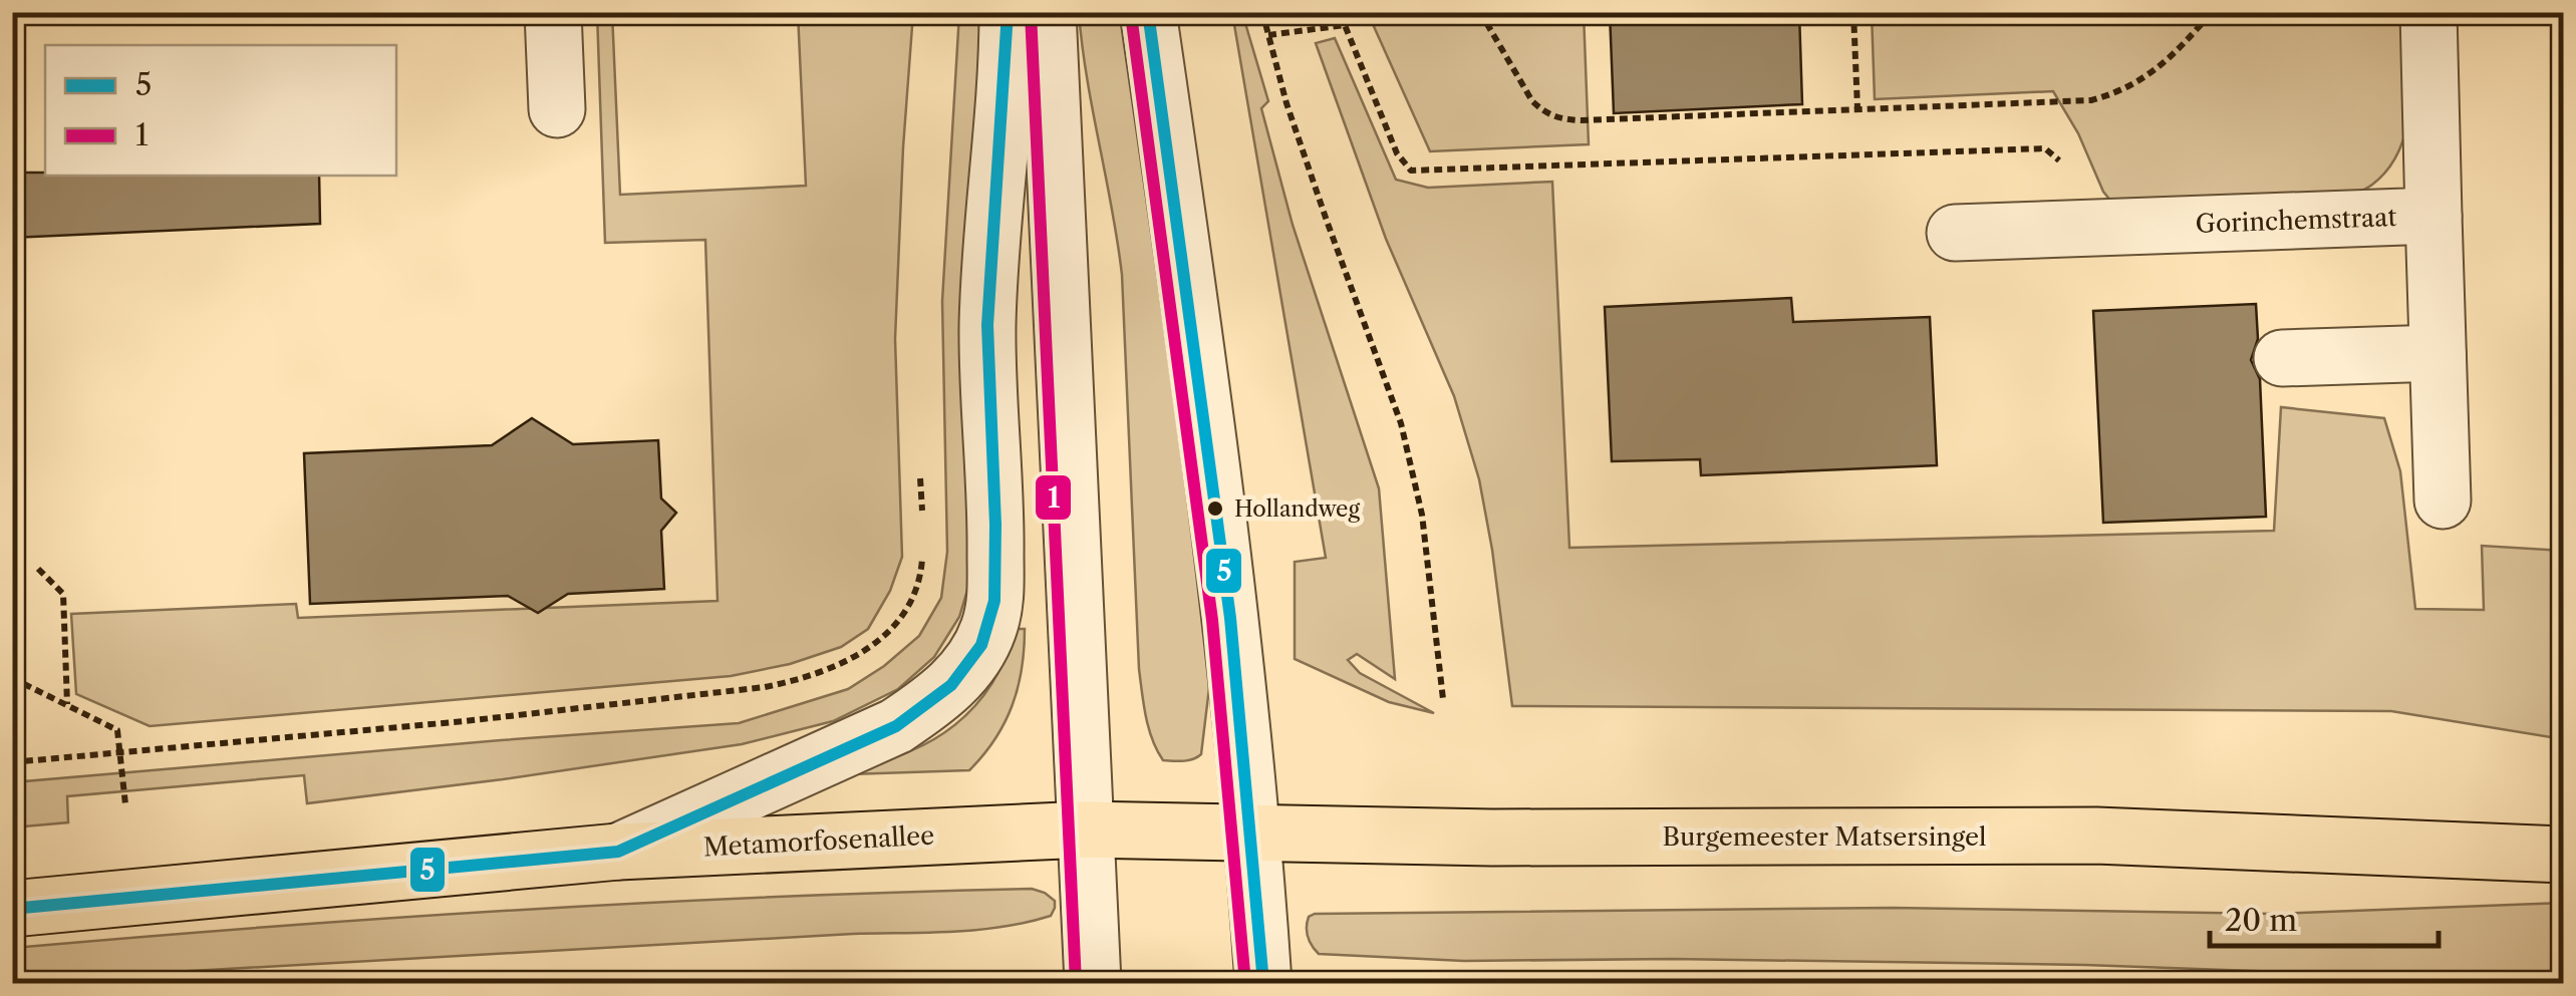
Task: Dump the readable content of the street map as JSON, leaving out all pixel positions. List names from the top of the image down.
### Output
{
  "streets": {
    "main road": ["Burgemeester Matsersingel", "Metamorfosenallee"],
    "street": ["Gorinchemstraat"]
  },
  "crossings": [
    ["Burgemeester Matsersingel", "Metamorfosenallee"]
  ],
  "places": ["Hollandweg"],
  "lines": ["transit line 5", "transit line 1"],
  "legend": ["5", "1"],
  "scale_bar": "20 m"
}
